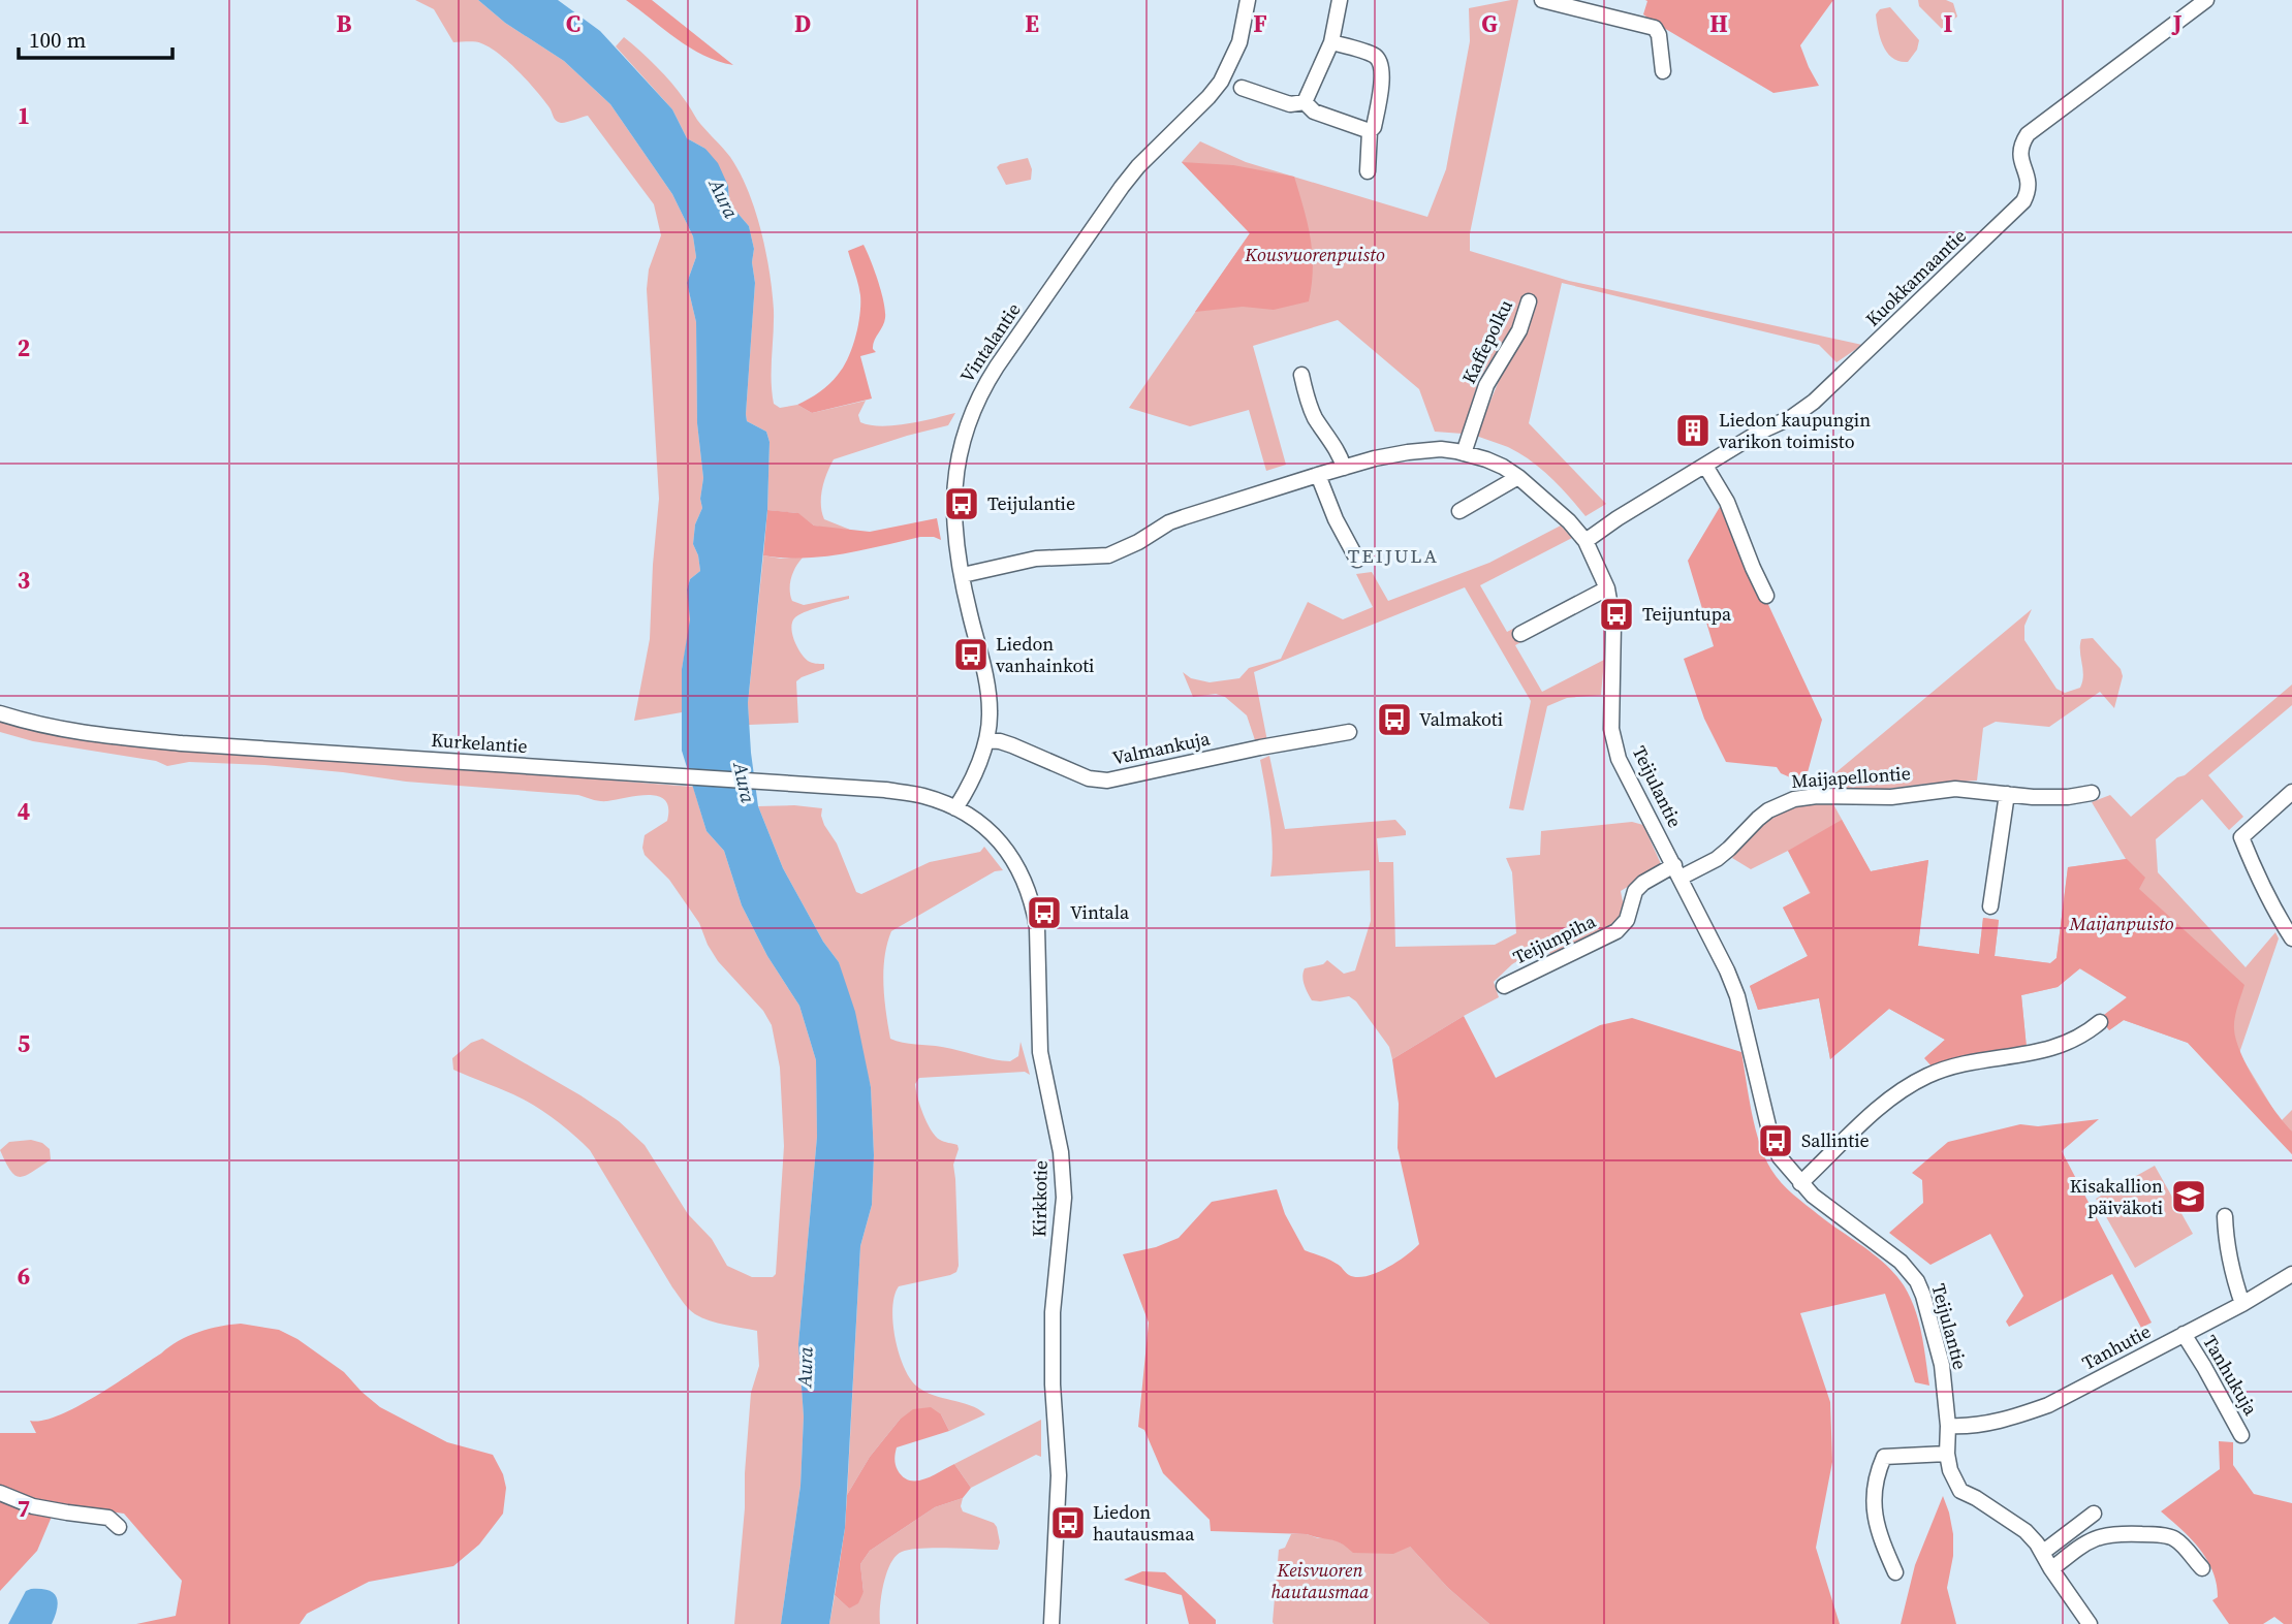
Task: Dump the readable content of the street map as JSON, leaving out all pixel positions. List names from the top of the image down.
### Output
{
  "streets": {
    "street": [
      "Kuokkamaantie",
      "Kaffepolku",
      "Vintalantie",
      "Kurkelantie",
      "Valmankuja",
      "Maijapellontie",
      "Teijulantie",
      "Teijunpiha",
      "Kirkkotie",
      "Tanhutie",
      "Tanhukuja"
    ]
  },
  "crossings": [
    ["Kuokkamaantie", "Teijulantie"],
    ["Kaffepolku", "Teijulantie"],
    ["Vintalantie", "Kurkelantie"],
    ["Vintalantie", "Valmankuja"],
    ["Vintalantie", "Teijulantie"],
    ["Vintalantie", "Kirkkotie"],
    ["Kurkelantie", "Kirkkotie"],
    ["Maijapellontie", "Teijulantie"],
    ["Maijapellontie", "Teijunpiha"],
    ["Teijulantie", "Teijunpiha"],
    ["Teijulantie", "Tanhutie"],
    ["Tanhutie", "Tanhukuja"]
  ],
  "districts": ["TEIJULA"],
  "water": ["Aura"],
  "parks": ["Kousvuorenpuisto", "Maijanpuisto", "Keisvuoren hautausmaa"],
  "places": {
    "building": ["Liedon kaupungin varikon toimisto"],
    "bus stop": [
      "Teijulantie",
      "Teijuntupa",
      "Liedon vanhainkoti",
      "Valmakoti",
      "Vintala",
      "Sallintie",
      "Liedon hautausmaa"
    ],
    "school or university": ["Kisakallion päiväkoti"]
  },
  "scale_bar": "100 m",
  "grid": {
    "columns": [
      "B",
      "C",
      "D",
      "E",
      "F",
      "G",
      "H",
      "I",
      "J"
    ],
    "rows": [
      "1",
      "2",
      "3",
      "4",
      "5",
      "6",
      "7"
    ]
  }
}
